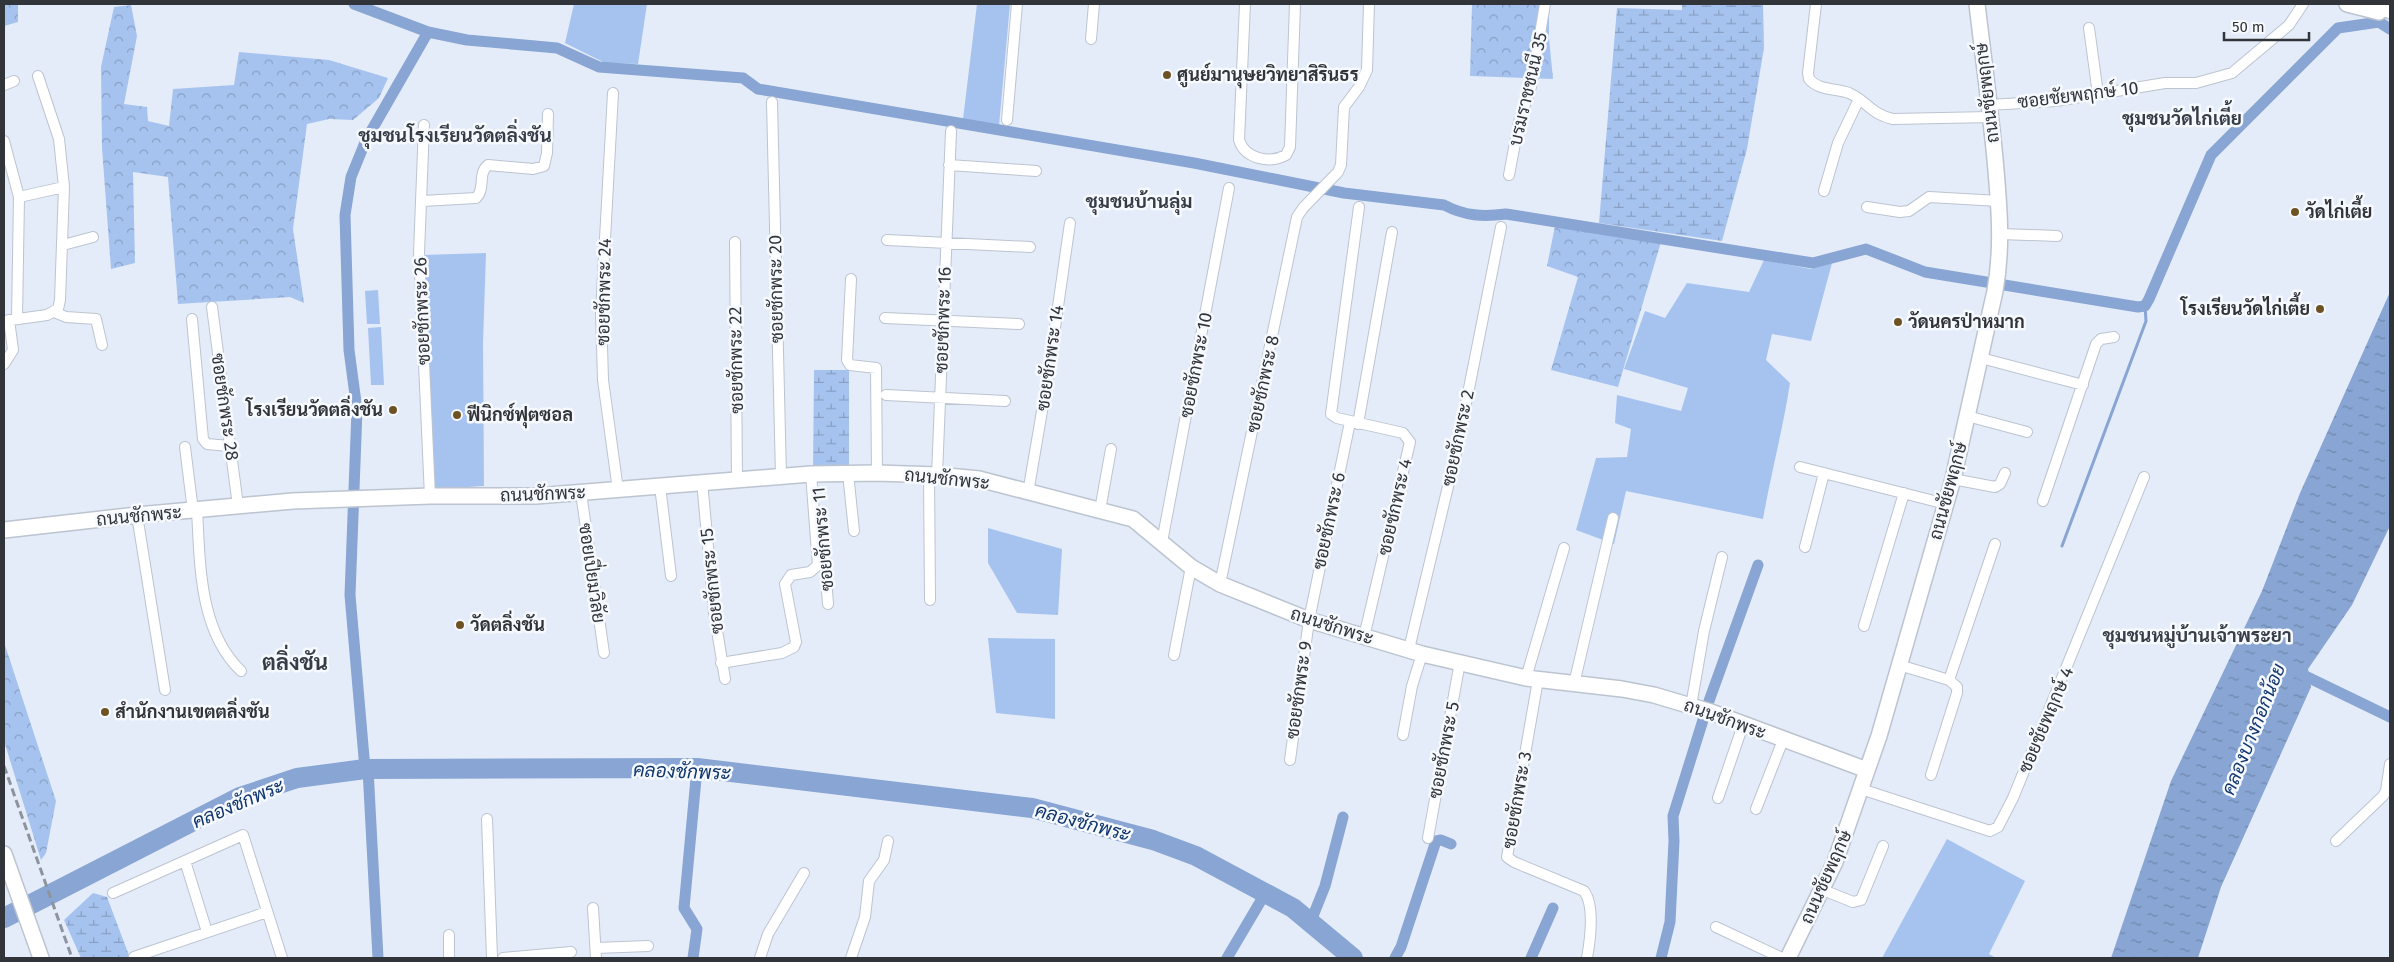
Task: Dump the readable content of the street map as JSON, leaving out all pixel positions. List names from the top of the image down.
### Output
{
  "streets": {
    "street": [
      "บรมราชชนนี 35",
      "ถนนชัยพฤกษ์",
      "ซอยชัยพฤกษ์ 10",
      "ซอยชักพระ 20",
      "ซอยชักพระ 24",
      "ซอยชักพระ 26",
      "ซอยชักพระ 16",
      "ซอยชักพระ 14",
      "ซอยชักพระ 22",
      "ซอยชักพระ 10",
      "ซอยชักพระ 8",
      "ซอยชักพระ 28",
      "ซอยชักพระ 2",
      "ถนนชักพระ",
      "ซอยชักพระ 4",
      "ซอยชักพระ 6",
      "ซอยชักพระ 11",
      "ซอยเปี่ยมวิลัย",
      "ซอยชักพระ 15",
      "ซอยชักพระ 9",
      "ซอยชัยพฤกษ์ 4",
      "ซอยชักพระ 5",
      "ซอยชักพระ 3"
    ]
  },
  "crossings": [
    ["ถนนชัยพฤกษ์", "ซอยชัยพฤกษ์ 10"],
    ["ถนนชัยพฤกษ์", "ถนนชักพระ"],
    ["ถนนชัยพฤกษ์", "ซอยชัยพฤกษ์ 4"],
    ["ซอยชักพระ 20", "ถนนชักพระ"],
    ["ซอยชักพระ 24", "ถนนชักพระ"],
    ["ซอยชักพระ 26", "ถนนชักพระ"],
    ["ซอยชักพระ 16", "ถนนชักพระ"],
    ["ซอยชักพระ 14", "ถนนชักพระ"],
    ["ซอยชักพระ 22", "ถนนชักพระ"],
    ["ซอยชักพระ 10", "ถนนชักพระ"],
    ["ซอยชักพระ 8", "ถนนชักพระ"],
    ["ซอยชักพระ 28", "ถนนชักพระ"],
    ["ซอยชักพระ 2", "ถนนชักพระ"],
    ["ถนนชักพระ", "ซอยชักพระ 4"],
    ["ถนนชักพระ", "ซอยชักพระ 6"],
    ["ถนนชักพระ", "ซอยชักพระ 11"],
    ["ถนนชักพระ", "ซอยเปี่ยมวิลัย"],
    ["ถนนชักพระ", "ซอยชักพระ 15"],
    ["ถนนชักพระ", "ซอยชักพระ 9"],
    ["ถนนชักพระ", "ซอยชักพระ 5"],
    ["ถนนชักพระ", "ซอยชักพระ 3"],
    ["ซอยชักพระ 4", "ซอยชักพระ 6"],
    ["ซอยชักพระ 6", "ซอยชักพระ 9"]
  ],
  "districts": [
    "ชุมชนวัดไก่เตี้ย",
    "ชุมชนโรงเรียนวัดตลิ่งชัน",
    "ชุมชนบ้านลุ่ม",
    "ชุมชนหมู่บ้านเจ้าพระยา",
    "ตลิ่งชัน"
  ],
  "water": ["คลองบางกอกน้อย", "คลองชักพระ"],
  "places": [
    "ศูนย์มานุษยวิทยาสิรินธร",
    "วัดไก่เตี้ย",
    "โรงเรียนวัดไก่เตี้ย",
    "วัดนครป่าหมาก",
    "โรงเรียนวัดตลิ่งชัน",
    "ฟีนิกซ์ฟุตซอล",
    "วัดตลิ่งชัน",
    "สำนักงานเขตตลิ่งชัน"
  ],
  "scale_bar": "50 m"
}
